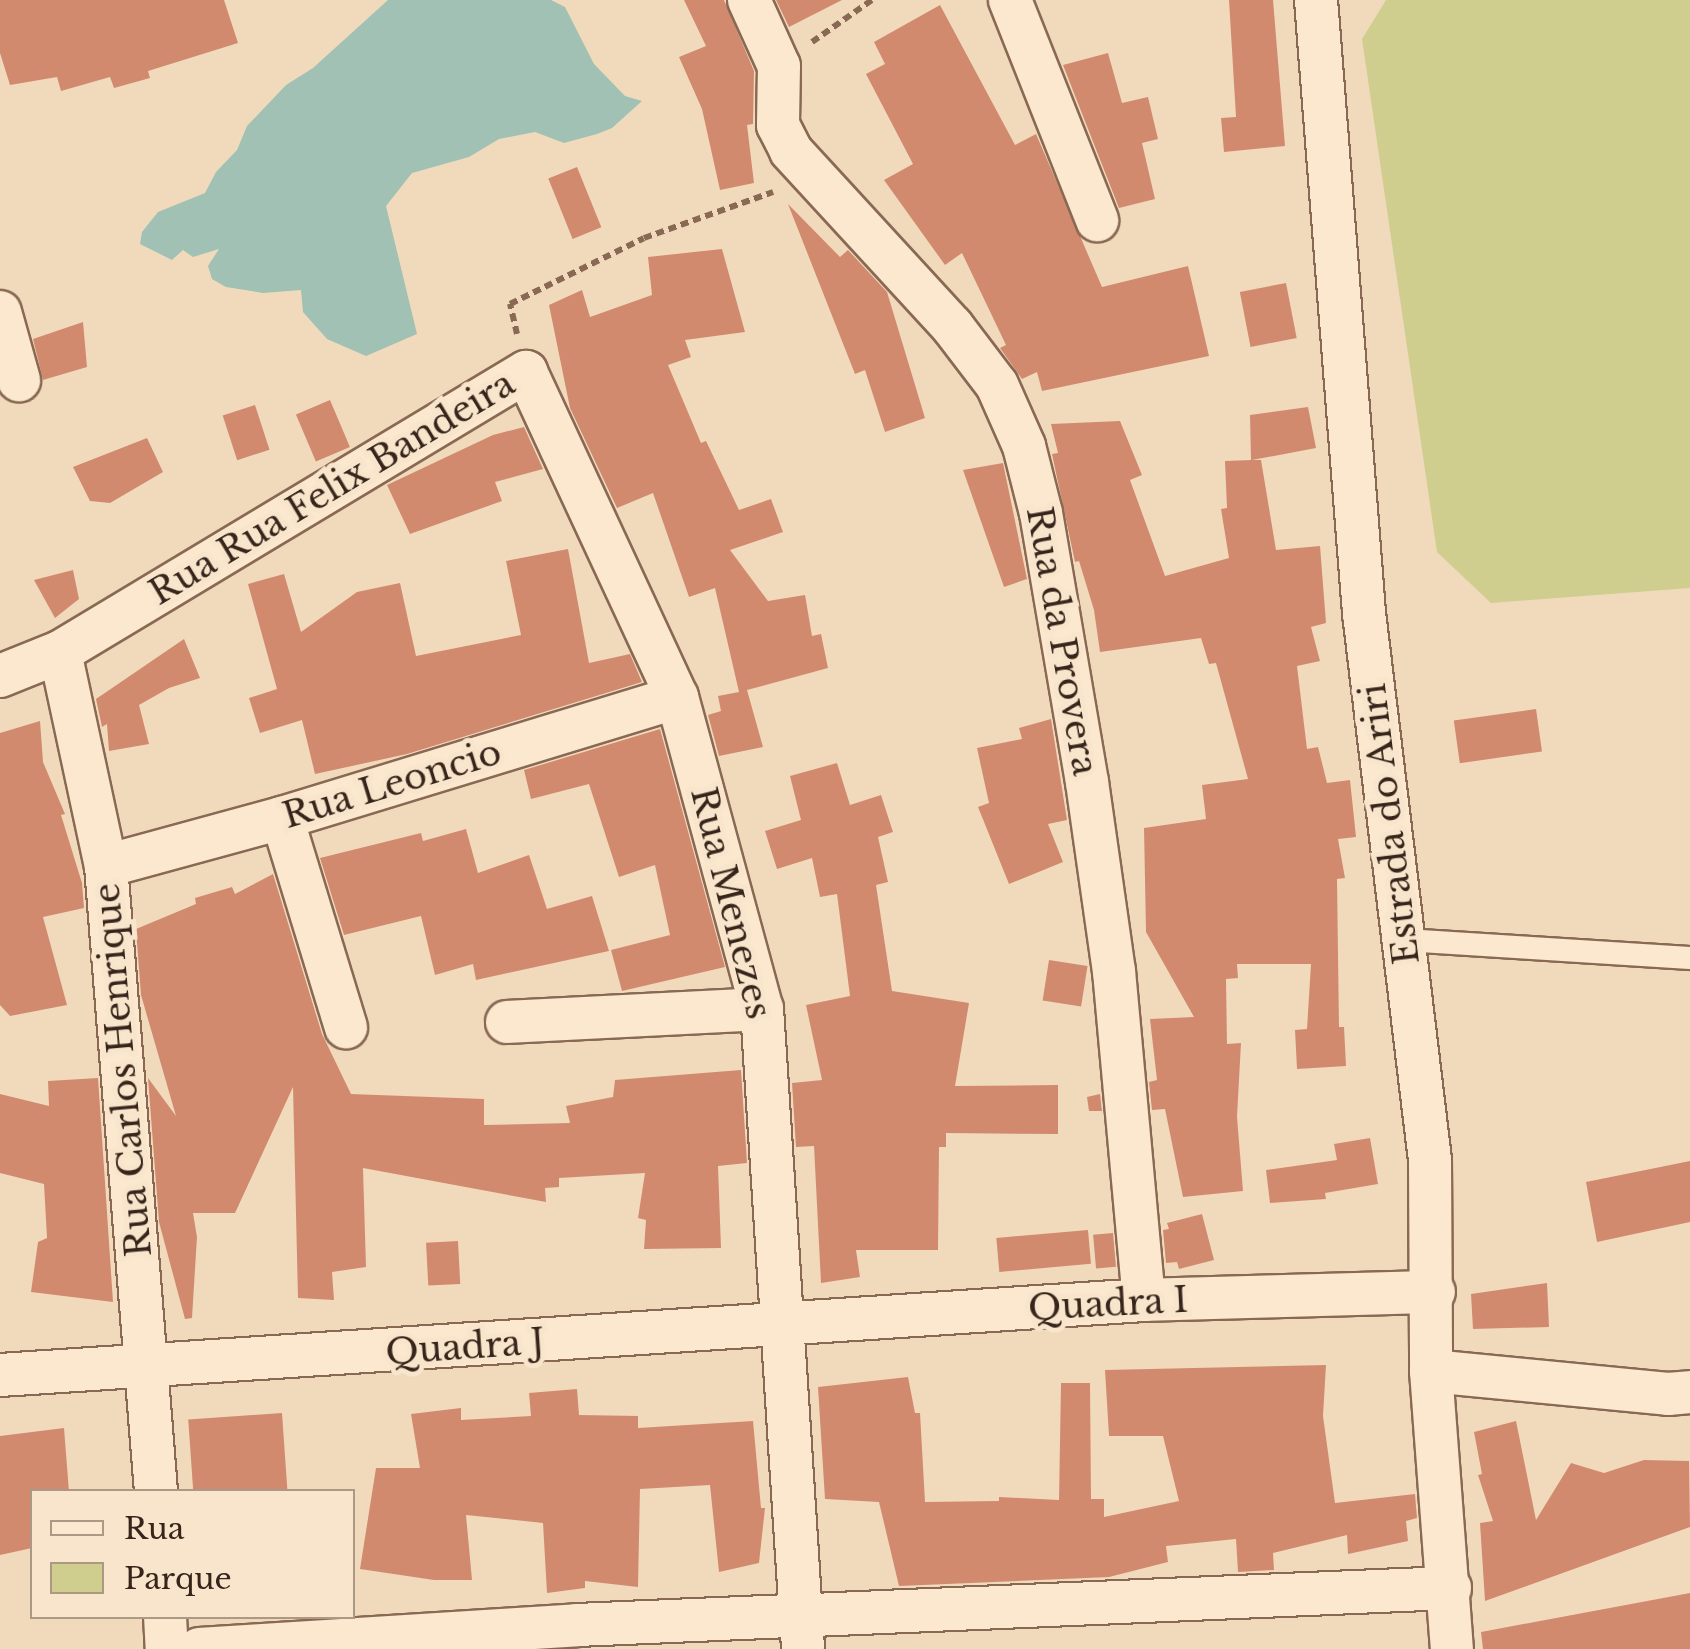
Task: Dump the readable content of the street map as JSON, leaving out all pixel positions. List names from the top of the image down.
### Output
{
  "streets": {
    "street": [
      "Rua Rua Felix Bandeira",
      "Rua da Provera",
      "Rua Leoncio",
      "Estrada do Ariri",
      "Rua Menezes",
      "Rua Carlos Henrique",
      "Quadra I",
      "Quadra J"
    ]
  },
  "crossings": [
    ["Rua Rua Felix Bandeira", "Rua da Provera"],
    ["Rua Rua Felix Bandeira", "Rua Menezes"],
    ["Rua Rua Felix Bandeira", "Rua Carlos Henrique"],
    ["Rua da Provera", "Quadra I"],
    ["Rua Leoncio", "Rua Menezes"],
    ["Rua Leoncio", "Rua Carlos Henrique"],
    ["Estrada do Ariri", "Quadra I"],
    ["Rua Menezes", "Quadra I"],
    ["Rua Menezes", "Quadra J"],
    ["Rua Carlos Henrique", "Quadra J"],
    ["Quadra I", "Quadra J"]
  ],
  "legend": ["Rua", "Parque"]
}
